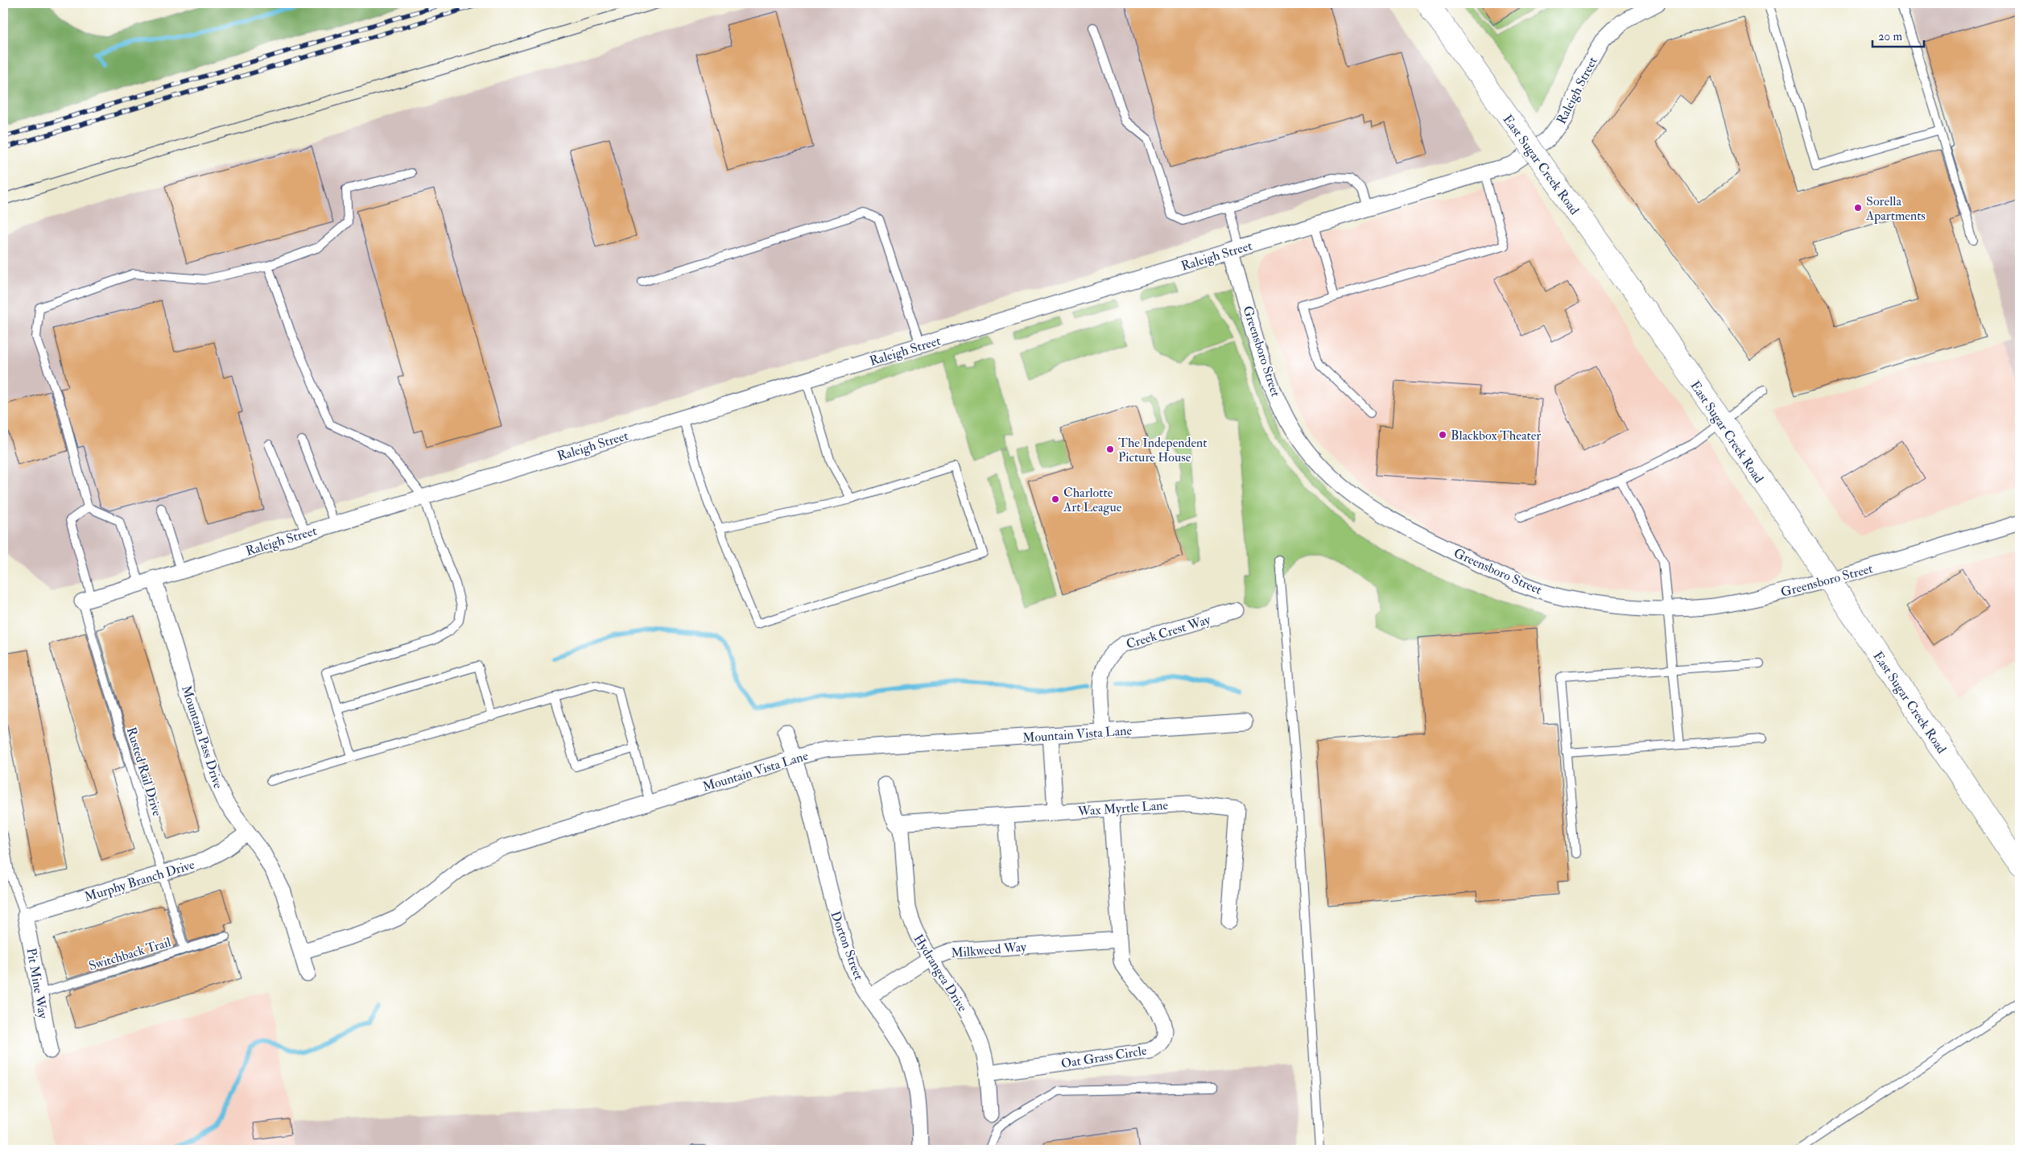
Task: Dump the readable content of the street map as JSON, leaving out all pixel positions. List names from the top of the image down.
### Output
{
  "streets": {
    "main road": ["East Sugar Creek Road"],
    "street": [
      "Raleigh Street",
      "Greensboro Street",
      "Creek Crest Way",
      "Mountain Vista Lane",
      "Mountain Pass Drive",
      "Wax Myrtle Lane",
      "Murphy Branch Drive",
      "Dorton Street",
      "Milkweed Way",
      "Hydrangea Drive",
      "Pit Mine Way",
      "Oat Grass Circle"
    ],
    "lane": ["Rusted Rail Drive", "Switchback Trail"]
  },
  "crossings": [
    ["Raleigh Street", "Greensboro Street"],
    ["Raleigh Street", "Mountain Pass Drive"],
    ["Raleigh Street", "Rusted Rail Drive"],
    ["East Sugar Creek Road", "Greensboro Street"],
    ["Creek Crest Way", "Mountain Vista Lane"],
    ["Mountain Vista Lane", "Mountain Pass Drive"],
    ["Mountain Vista Lane", "Dorton Street"],
    ["Mountain Pass Drive", "Murphy Branch Drive"],
    ["Rusted Rail Drive", "Murphy Branch Drive"],
    ["Rusted Rail Drive", "Switchback Trail"],
    ["Wax Myrtle Lane", "Hydrangea Drive"],
    ["Wax Myrtle Lane", "Oat Grass Circle"],
    ["Murphy Branch Drive", "Pit Mine Way"],
    ["Dorton Street", "Milkweed Way"],
    ["Milkweed Way", "Hydrangea Drive"],
    ["Milkweed Way", "Oat Grass Circle"],
    ["Switchback Trail", "Pit Mine Way"],
    ["Hydrangea Drive", "Oat Grass Circle"]
  ],
  "places": [
    "Sorella Apartments",
    "Blackbox Theater",
    "The Independent Picture House",
    "Charlotte Art League"
  ],
  "scale_bar": "20 m"
}
